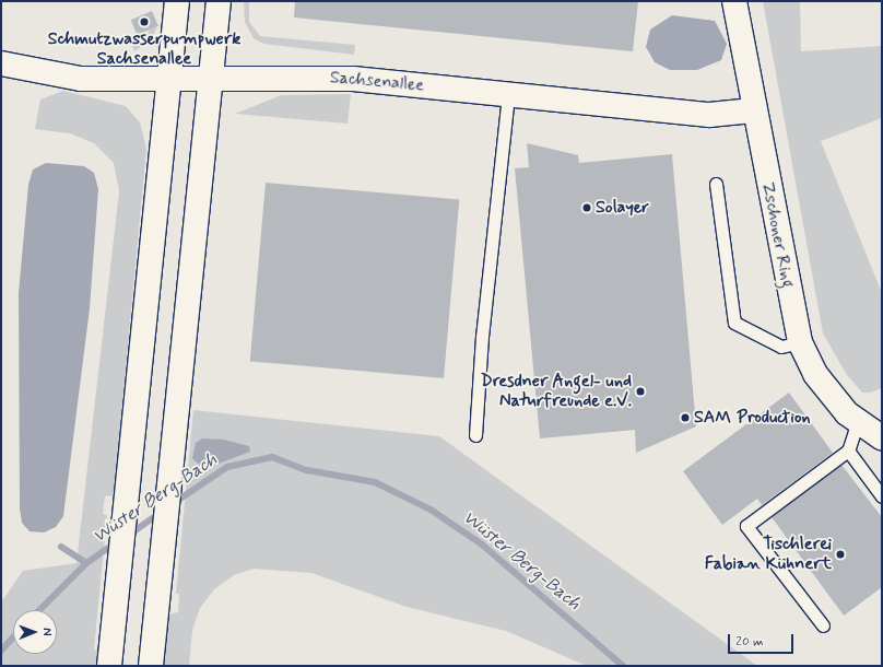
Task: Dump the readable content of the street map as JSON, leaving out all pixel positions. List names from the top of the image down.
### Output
{
  "streets": {
    "main road": ["Sachsenallee", "Zschoner Ring"]
  },
  "crossings": [
    ["Sachsenallee", "Zschoner Ring"]
  ],
  "water": ["Wüster Berg-Bach"],
  "places": [
    "Schmutzwasserpumpwerk Sachsenallee",
    "Solayer",
    "Dresdner Angel- und Naturfreunde e.V.",
    "SAM Production",
    "Tischlerei Fabian Kühnert"
  ],
  "scale_bar": "20 m",
  "north": "right"
}
